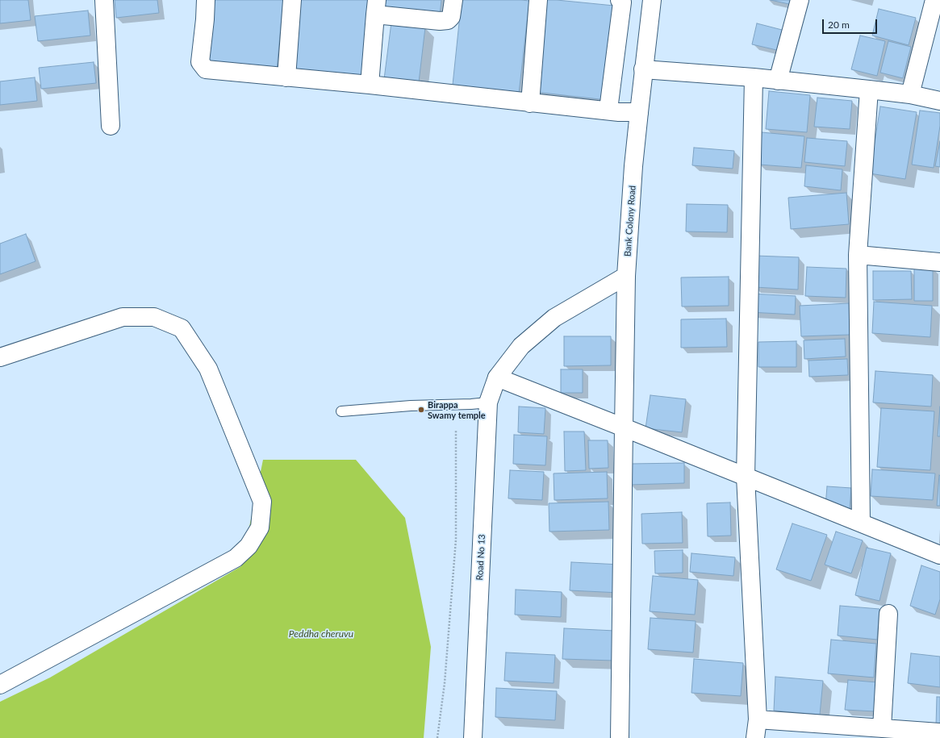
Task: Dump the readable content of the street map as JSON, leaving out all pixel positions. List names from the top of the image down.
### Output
{
  "streets": {
    "street": ["Bank Colony Road", "Road No 13"]
  },
  "water": ["Peddha cheruvu"],
  "places": ["Birappa Swamy temple"],
  "scale_bar": "20 m"
}
